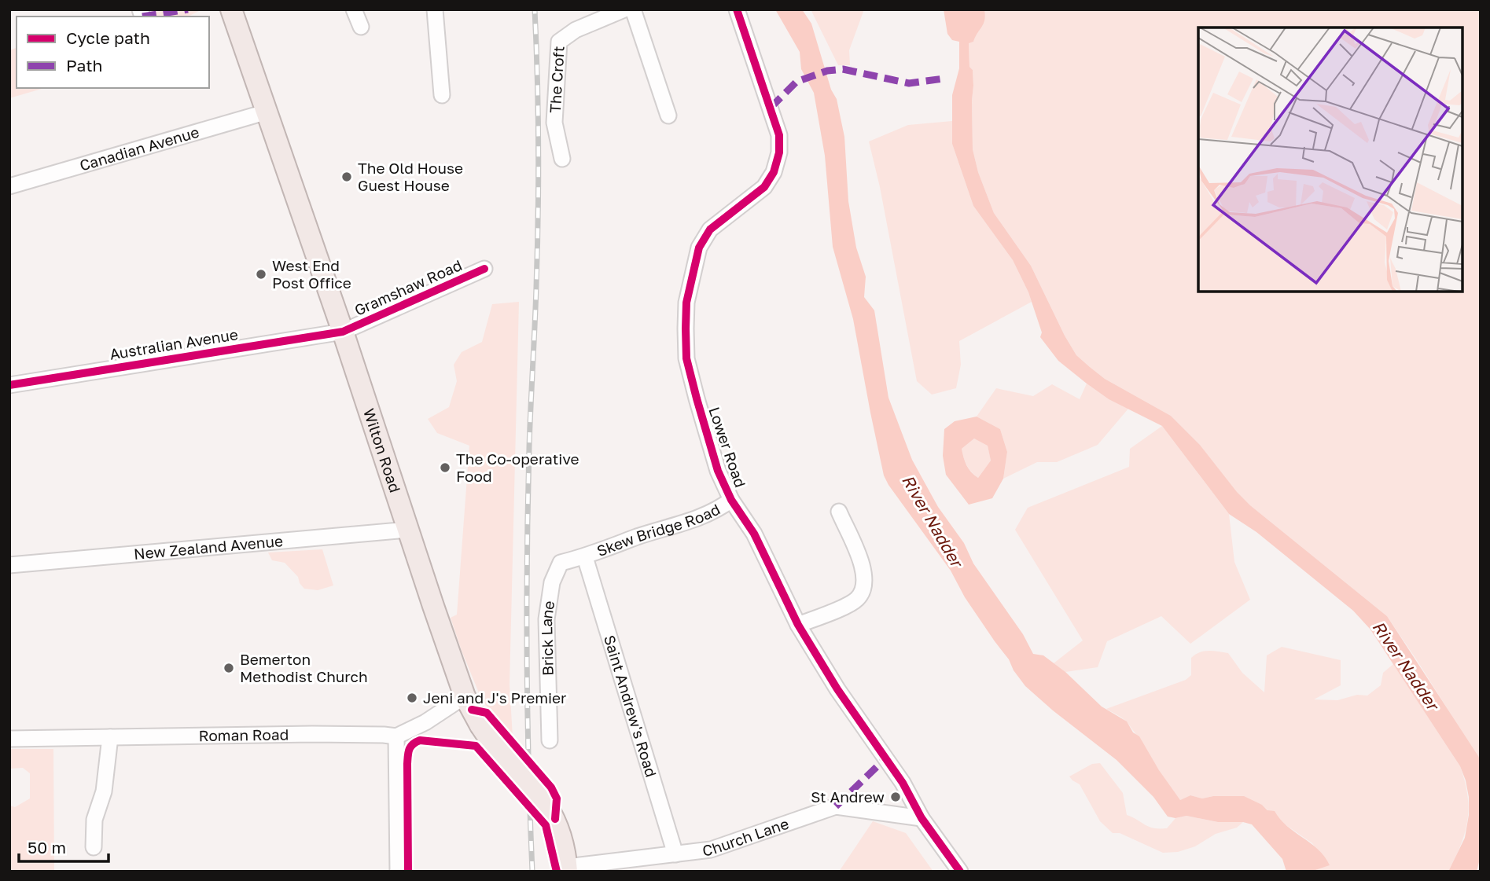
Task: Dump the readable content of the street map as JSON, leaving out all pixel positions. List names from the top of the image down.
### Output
{
  "streets": {
    "highway": ["Wilton Road"],
    "street": [
      "The Croft",
      "Canadian Avenue",
      "Gramshaw Road",
      "Australian Avenue",
      "Lower Road",
      "Skew Bridge Road",
      "New Zealand Avenue",
      "Brick Lane",
      "Saint Andrew's Road",
      "Roman Road",
      "Church Lane"
    ]
  },
  "crossings": [
    ["Canadian Avenue", "Wilton Road"],
    ["Gramshaw Road", "Australian Avenue"],
    ["Gramshaw Road", "Wilton Road"],
    ["Australian Avenue", "Wilton Road"],
    ["Lower Road", "Skew Bridge Road"],
    ["Lower Road", "Church Lane"],
    ["Wilton Road", "New Zealand Avenue"],
    ["Wilton Road", "Roman Road"],
    ["Wilton Road", "Church Lane"],
    ["Skew Bridge Road", "Brick Lane"],
    ["Skew Bridge Road", "Saint Andrew's Road"],
    ["Brick Lane", "Saint Andrew's Road"],
    ["Saint Andrew's Road", "Church Lane"]
  ],
  "water": ["River Nadder"],
  "places": [
    "The Old House Guest House",
    "West End Post Office",
    "The Co-operative Food",
    "Bemerton Methodist Church",
    "Jeni and J's Premier",
    "St Andrew"
  ],
  "legend": ["Cycle path", "Path"],
  "scale_bar": "50 m"
}
